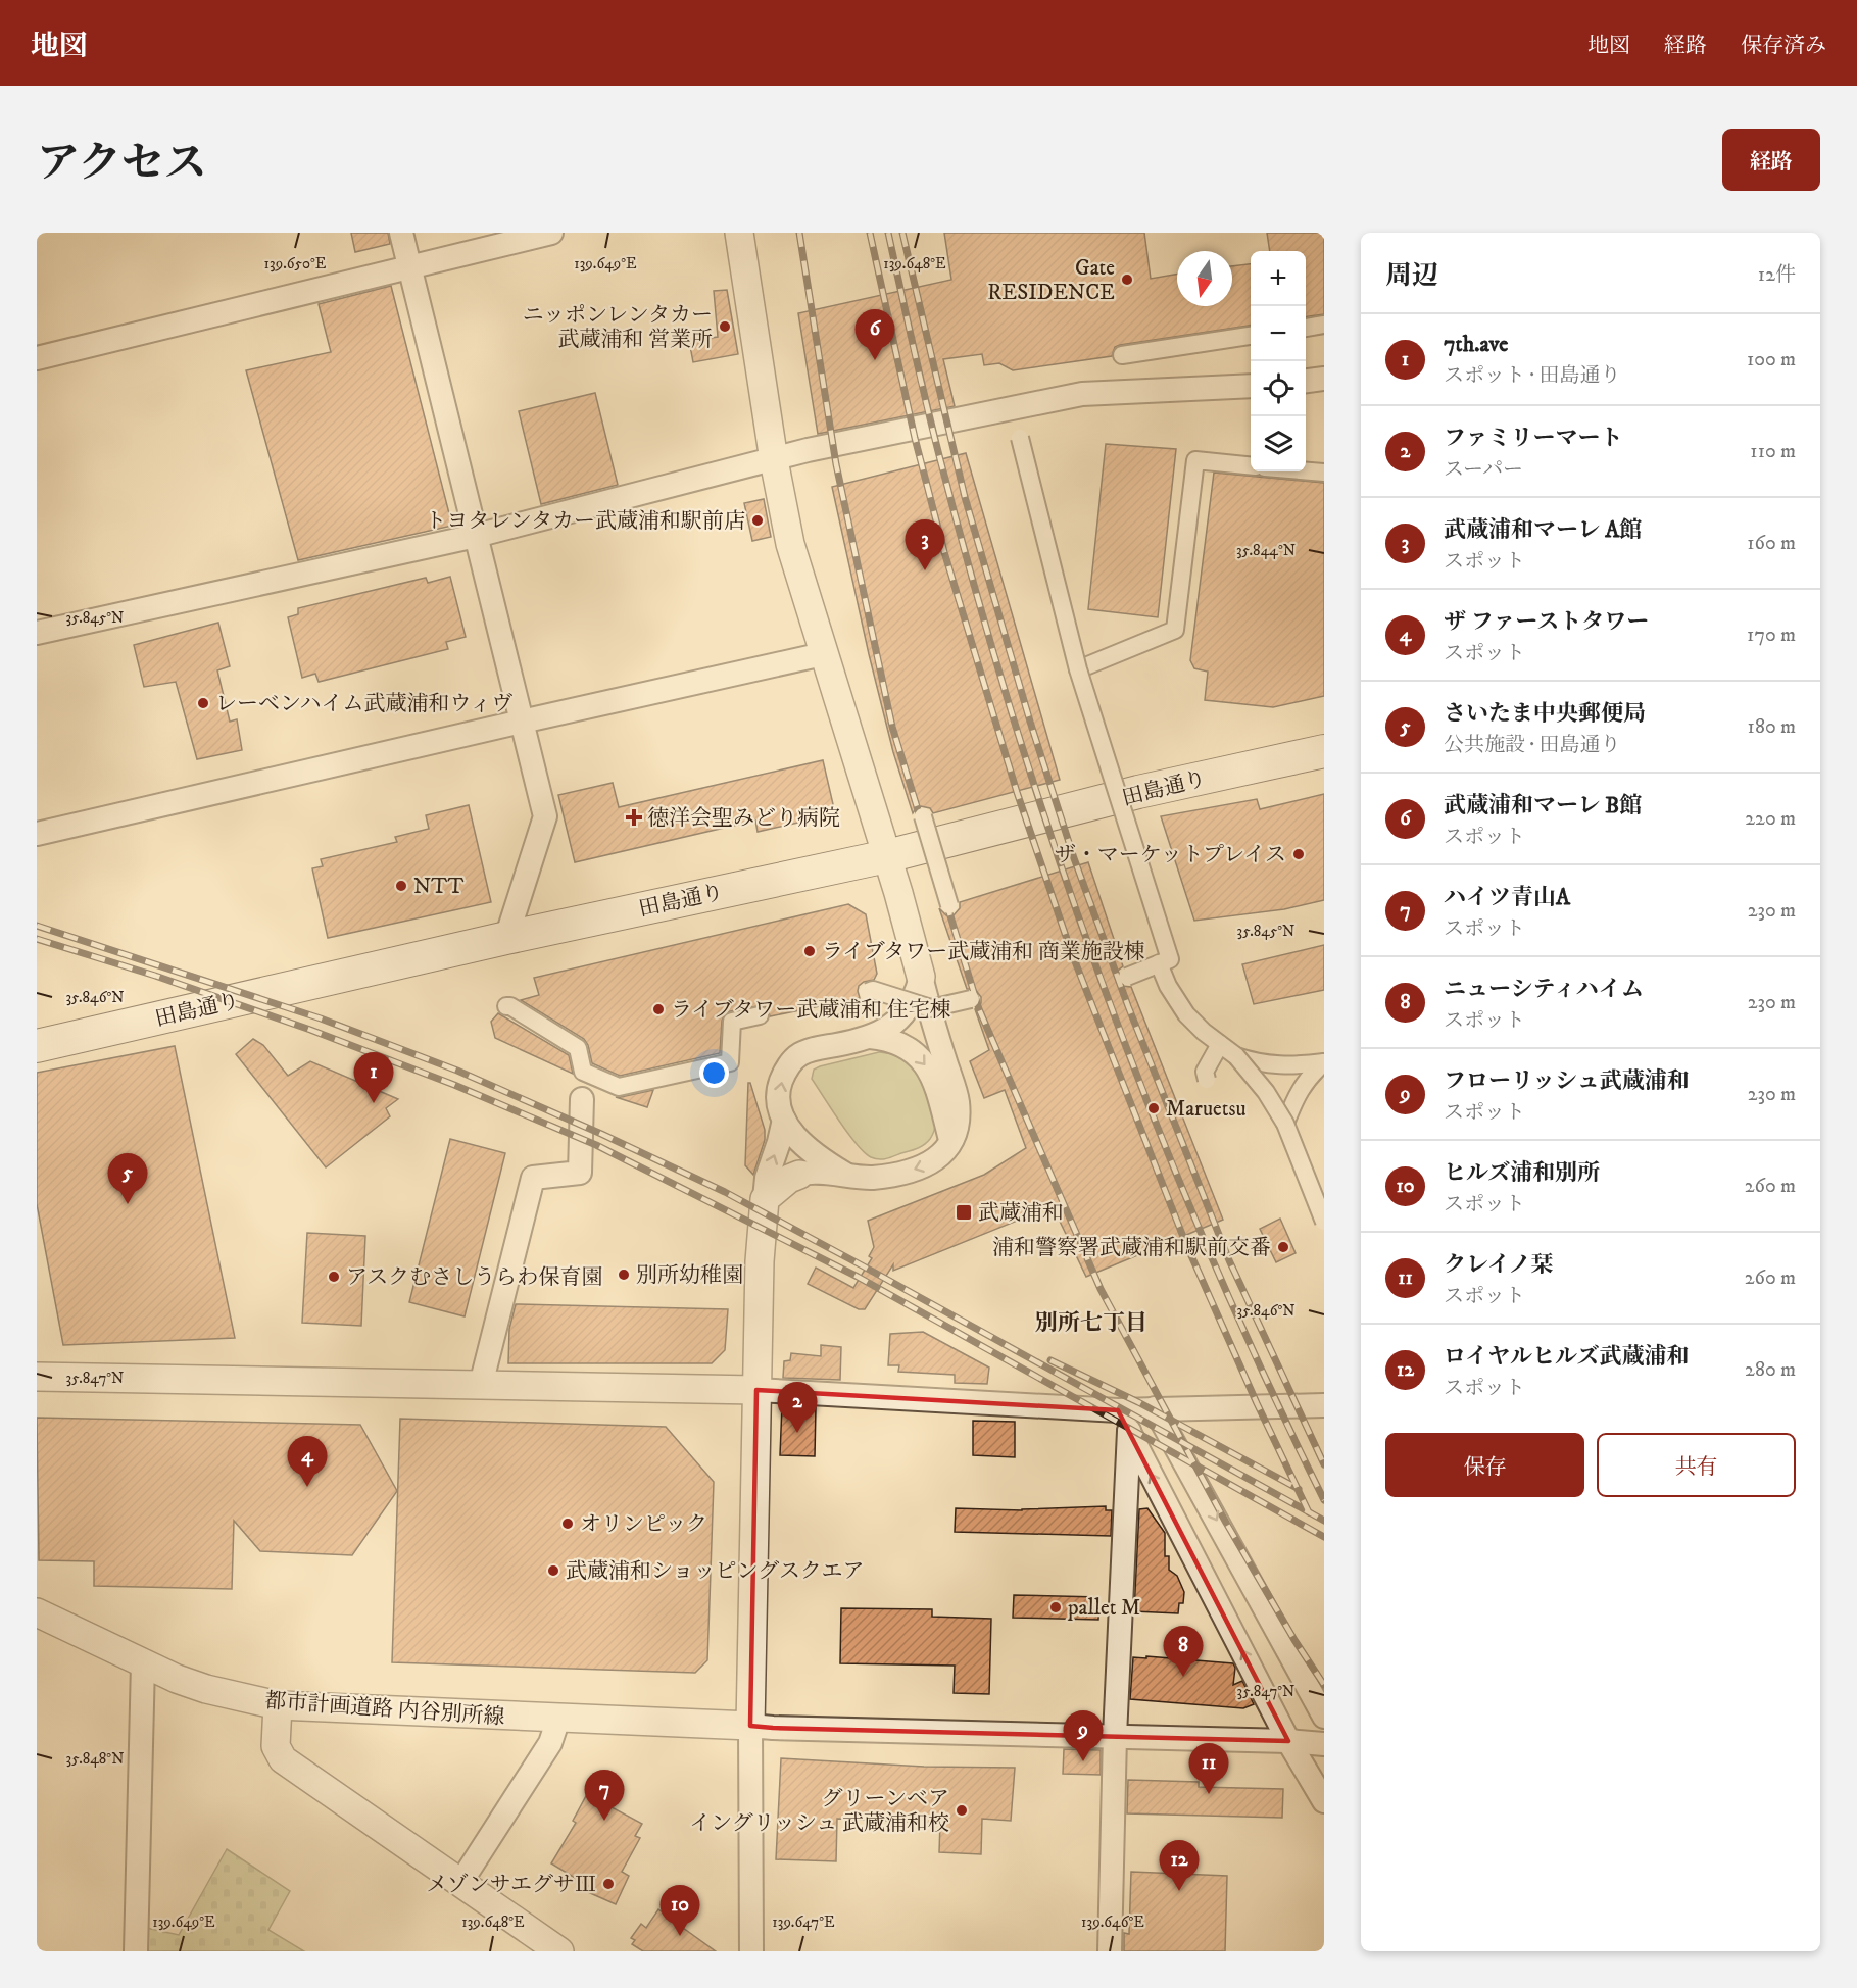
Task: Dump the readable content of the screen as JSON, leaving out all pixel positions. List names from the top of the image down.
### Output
{
  "streets": {
    "main road": ["田島通り"],
    "street": ["都市計画道路 内谷別所線"]
  },
  "districts": ["別所七丁目"],
  "places": {
    "other": [
      "Gate RESIDENCE",
      "ニッポンレンタカー 武蔵浦和 営業所",
      "トヨタレンタカー武蔵浦和駅前店",
      "レーベンハイム武蔵浦和ウィヴ",
      "ザ・マーケットプレイス",
      "NTT",
      "ライブタワー武蔵浦和 商業施設棟",
      "ライブタワー武蔵浦和 住宅棟",
      "Maruetsu",
      "浦和警察署武蔵浦和駅前交番",
      "別所幼稚園",
      "アスクむさしうらわ保育園",
      "オリンピック",
      "武蔵浦和ショッピングスクエア",
      "pallet M",
      "グリーンベア イングリッシュ 武蔵浦和校",
      "メゾンサエグサⅢ"
    ],
    "health": ["徳洋会聖みどり病院"],
    "transit": ["武蔵浦和"]
  },
  "north": "bottom",
  "page": {
    "header": "地図",
    "nav": ["地図", "経路", "保存済み"],
    "title": "アクセス",
    "buttons": [
      "経路",
      ["保存", "共有"]
    ],
    "heading": ["周辺", "12件"],
    "map_buttons": ["+", "−"],
    "pins": [
      "6",
      "3",
      "1",
      "5",
      "2",
      "4",
      "8",
      "9",
      "11",
      "7",
      "12",
      "10"
    ],
    "list": [
      {
        "mark": "1",
        "name": "7th.ave",
        "note": "スポット · 田島通り",
        "value": "100 m"
      },
      {
        "mark": "2",
        "name": "ファミリーマート",
        "note": "スーパー",
        "value": "110 m"
      },
      {
        "mark": "3",
        "name": "武蔵浦和マーレ A館",
        "note": "スポット",
        "value": "160 m"
      },
      {
        "mark": "4",
        "name": "ザ ファーストタワー",
        "note": "スポット",
        "value": "170 m"
      },
      {
        "mark": "5",
        "name": "さいたま中央郵便局",
        "note": "公共施設 · 田島通り",
        "value": "180 m"
      },
      {
        "mark": "6",
        "name": "武蔵浦和マーレ B館",
        "note": "スポット",
        "value": "220 m"
      },
      {
        "mark": "7",
        "name": "ハイツ青山A",
        "note": "スポット",
        "value": "230 m"
      },
      {
        "mark": "8",
        "name": "ニューシティハイム",
        "note": "スポット",
        "value": "230 m"
      },
      {
        "mark": "9",
        "name": "フローリッシュ武蔵浦和",
        "note": "スポット",
        "value": "230 m"
      },
      {
        "mark": "10",
        "name": "ヒルズ浦和別所",
        "note": "スポット",
        "value": "260 m"
      },
      {
        "mark": "11",
        "name": "クレイノ栞",
        "note": "スポット",
        "value": "260 m"
      },
      {
        "mark": "12",
        "name": "ロイヤルヒルズ武蔵浦和",
        "note": "スポット",
        "value": "280 m"
      }
    ]
  },
  "coordinates": [
    "139.650°E",
    "139.649°E",
    "139.648°E",
    "35.844°N",
    "35.845°N",
    "35.846°N",
    "35.847°N",
    "35.848°N",
    "139.647°E",
    "139.646°E"
  ]
}
